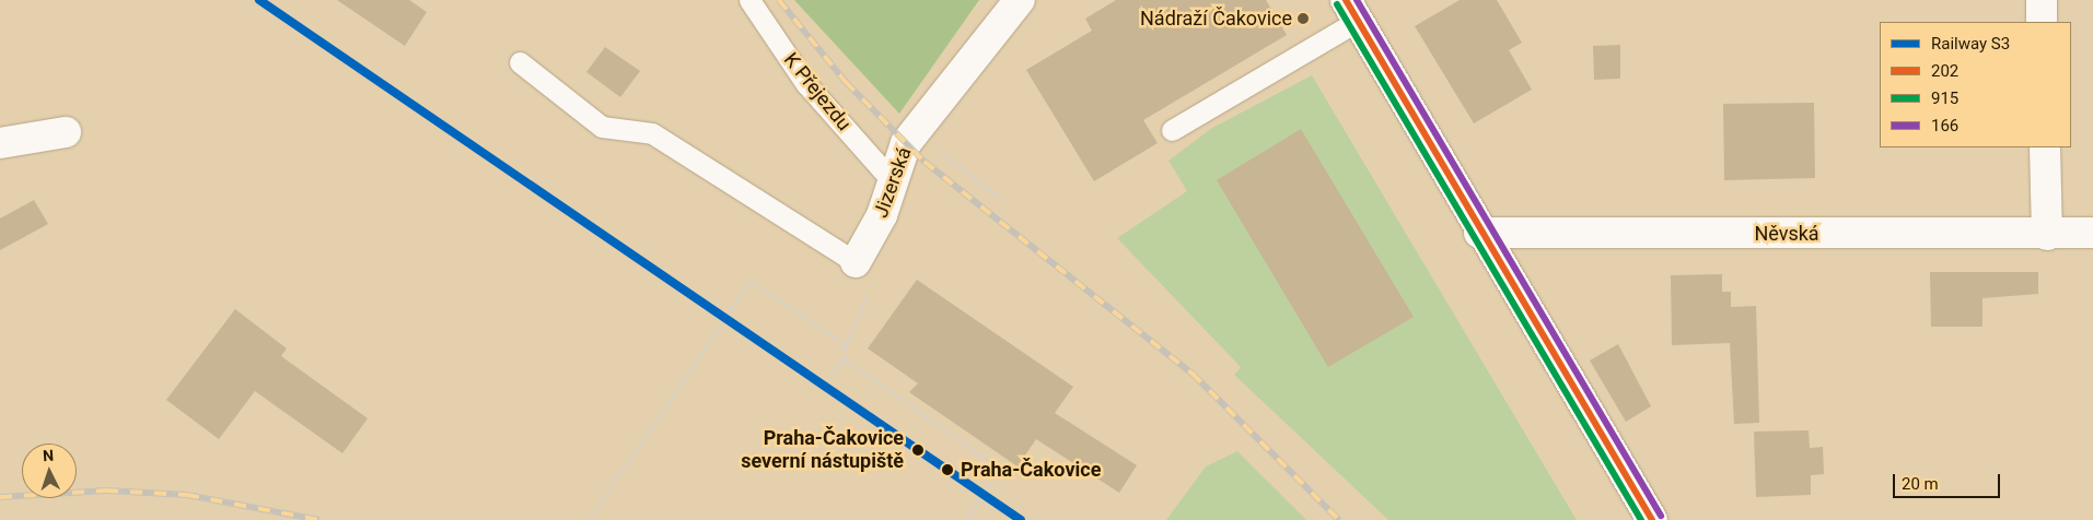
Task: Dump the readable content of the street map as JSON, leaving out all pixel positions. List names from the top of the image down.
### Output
{
  "streets": {
    "street": ["Jizerská", "Něvská"],
    "lane": ["K Přejezdu"]
  },
  "crossings": [
    ["K Přejezdu", "Jizerská"]
  ],
  "places": ["Nádraží Čakovice", "Praha-Čakovice severní nástupiště", "Praha-Čakovice"],
  "lines": [
    "rail line S3",
    "transit line 202",
    "transit line 166",
    "transit line 915"
  ],
  "legend": [
    "Railway S3",
    "202",
    "915",
    "166"
  ],
  "scale_bar": "20 m",
  "north": "top"
}
